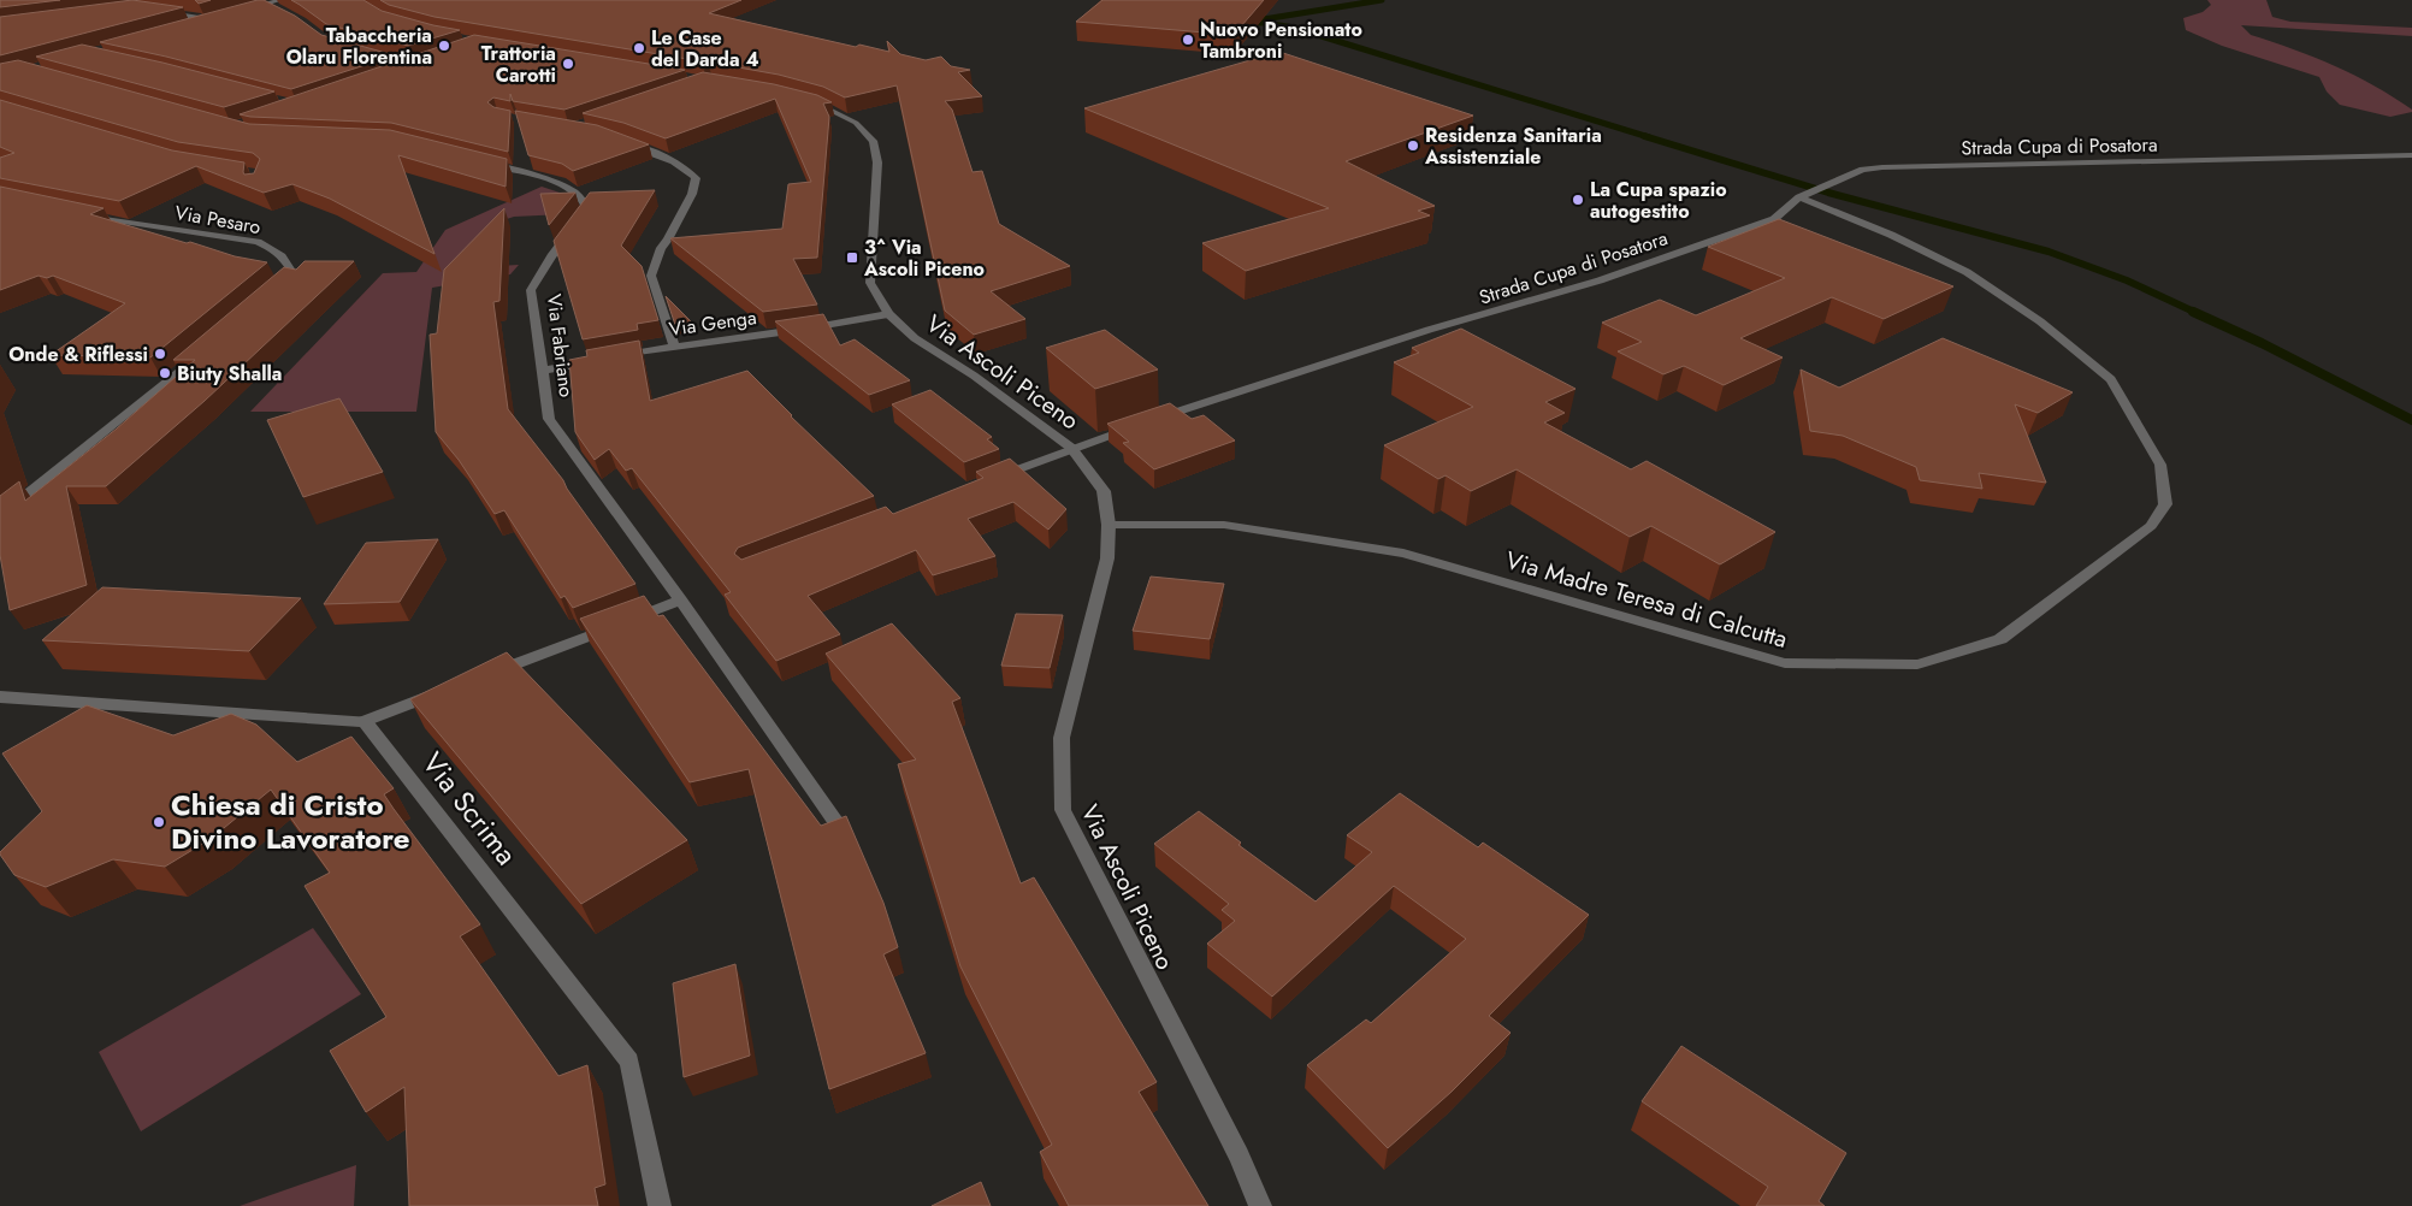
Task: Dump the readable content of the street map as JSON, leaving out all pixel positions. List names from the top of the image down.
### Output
{
  "streets": {
    "street": [
      "Strada Cupa di Posatora",
      "Via Pesaro",
      "Via Genga",
      "Via Fabriano",
      "Via Ascoli Piceno",
      "Via Madre Teresa di Calcutta",
      "Via Scrima"
    ]
  },
  "crossings": [
    ["Strada Cupa di Posatora", "Via Ascoli Piceno"],
    ["Strada Cupa di Posatora", "Via Madre Teresa di Calcutta"],
    ["Via Genga", "Via Fabriano"],
    ["Via Genga", "Via Ascoli Piceno"],
    ["Via Ascoli Piceno", "Via Madre Teresa di Calcutta"]
  ],
  "places": {
    "other": [
      "Nuovo Pensionato Tambroni",
      "Tabaccheria Olaru Florentina",
      "Le Case del Darda 4",
      "Trattoria Carotti",
      "Residenza Sanitaria Assistenziale",
      "La Cupa spazio autogestito",
      "Onde & Riflessi",
      "Biuty Shalla",
      "Chiesa di Cristo Divino Lavoratore"
    ],
    "transit": ["3^ Via Ascoli Piceno"]
  }
}
